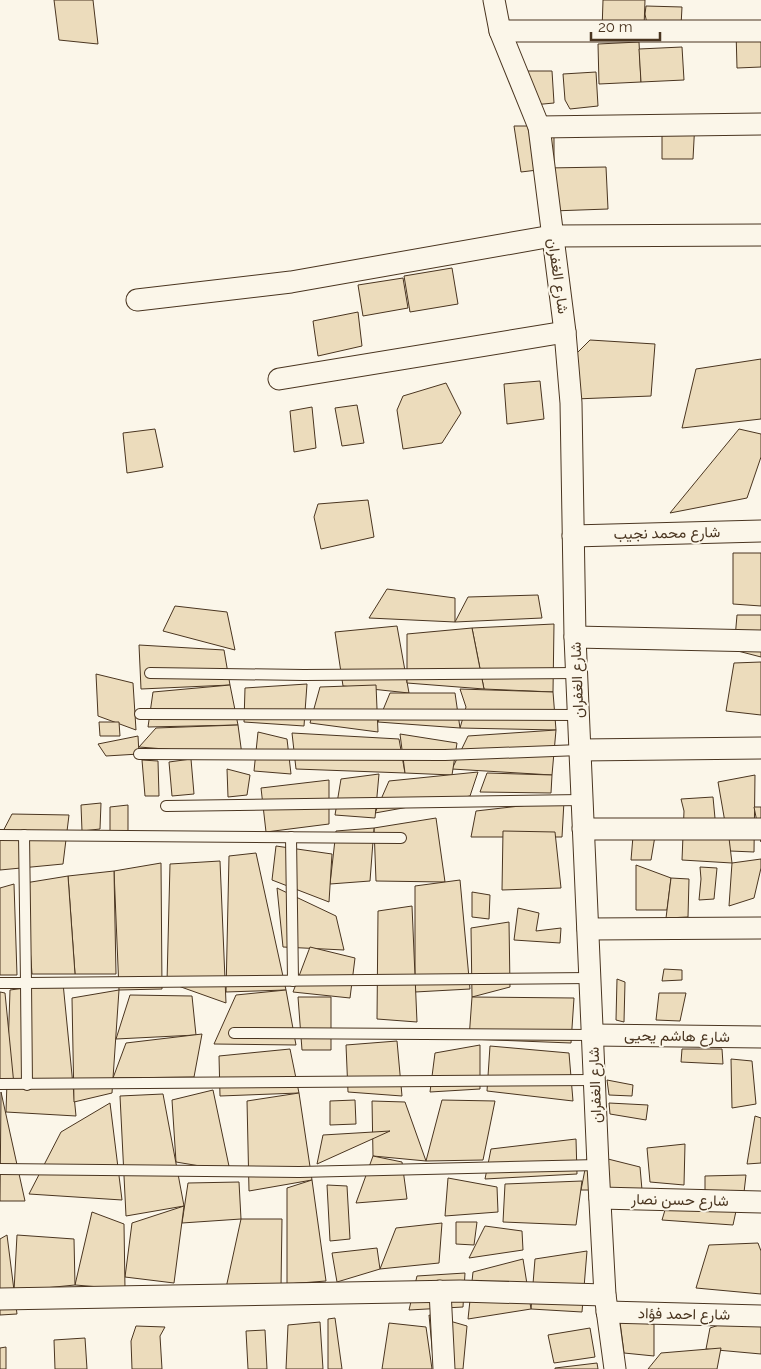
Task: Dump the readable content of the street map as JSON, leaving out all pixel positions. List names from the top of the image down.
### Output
{
  "streets": {
    "street": [
      "شارع الغفران",
      "شارع محمد نجيب",
      "شارع هاشم يحيى",
      "شارع حسن نصار",
      "شارع احمد فؤاد"
    ]
  },
  "crossings": [
    ["شارع الغفران", "شارع محمد نجيب"],
    ["شارع الغفران", "شارع هاشم يحيى"],
    ["شارع الغفران", "شارع حسن نصار"],
    ["شارع الغفران", "شارع احمد فؤاد"]
  ],
  "scale_bar": "20 m"
}
